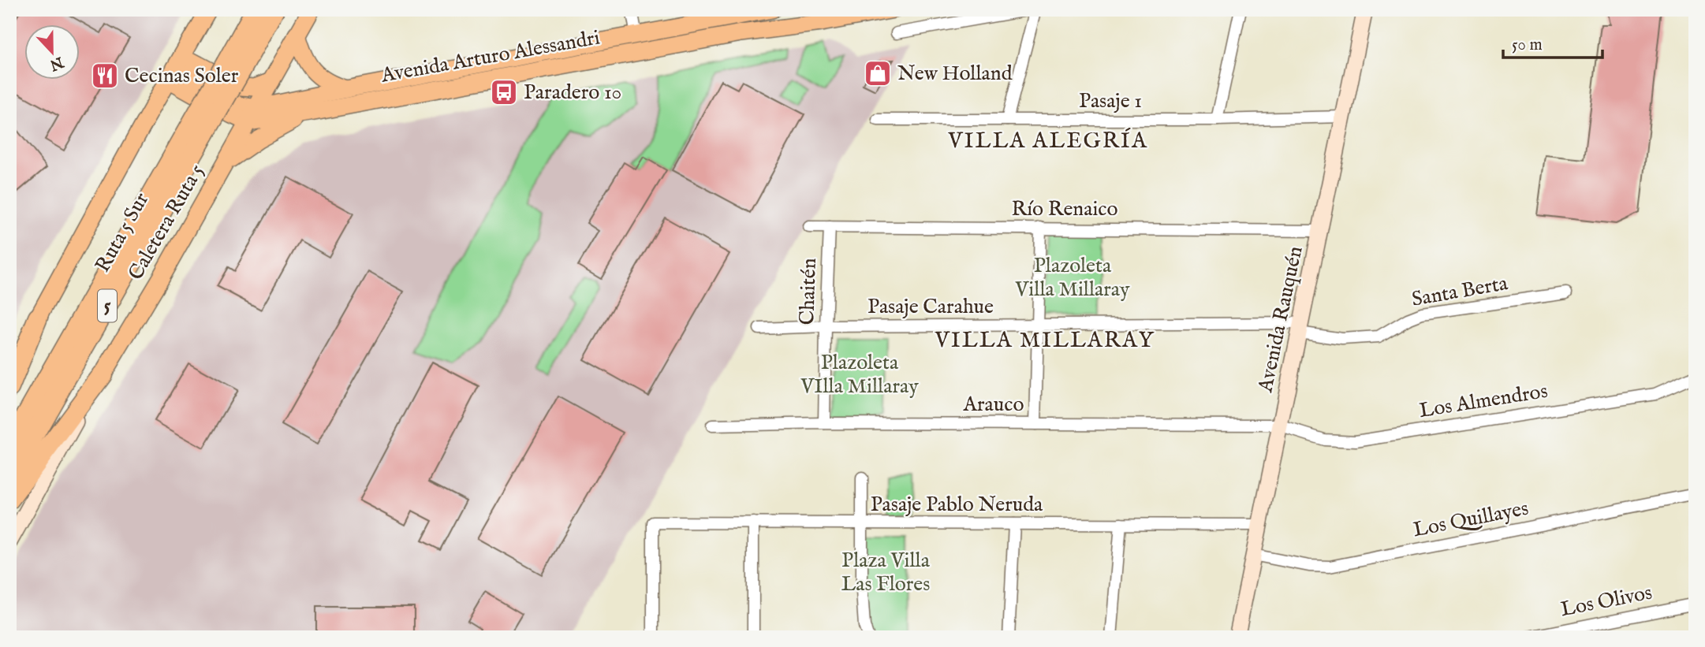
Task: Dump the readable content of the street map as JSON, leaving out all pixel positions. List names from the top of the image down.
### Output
{
  "streets": {
    "highway": ["Ruta 5 Sur", "5"],
    "main road": ["Avenida Arturo Alessandri", "Caletera Ruta 5", "Avenida Rauquén"],
    "street": [
      "Pasaje 1",
      "Río Renaico",
      "Chaitén",
      "Santa Berta",
      "Pasaje Carahue",
      "Los Almendros",
      "Arauco",
      "Pasaje Pablo Neruda",
      "Los Quillayes",
      "Los Olivos"
    ]
  },
  "crossings": [
    ["Avenida Arturo Alessandri", "Caletera Ruta 5"],
    ["Pasaje 1", "Avenida Rauquén"],
    ["Río Renaico", "Chaitén"],
    ["Río Renaico", "Avenida Rauquén"],
    ["Chaitén", "Pasaje Carahue"],
    ["Chaitén", "Arauco"],
    ["Santa Berta", "Pasaje Carahue"],
    ["Santa Berta", "Avenida Rauquén"],
    ["Pasaje Carahue", "Avenida Rauquén"],
    ["Avenida Rauquén", "Los Almendros"],
    ["Avenida Rauquén", "Arauco"],
    ["Avenida Rauquén", "Pasaje Pablo Neruda"],
    ["Avenida Rauquén", "Los Quillayes"],
    ["Los Almendros", "Arauco"]
  ],
  "districts": ["VILLA ALEGRÍA", "VILLA MILLARAY"],
  "parks": ["Plazoleta Villa Millaray", "Plazoleta VIlla Millaray", "Plaza Villa Las Flores"],
  "places": {
    "shop": ["New Holland"],
    "restaurant": ["Cecinas Soler"],
    "bus stop": ["Paradero 10"]
  },
  "scale_bar": "50 m",
  "north": "bottom"
}
